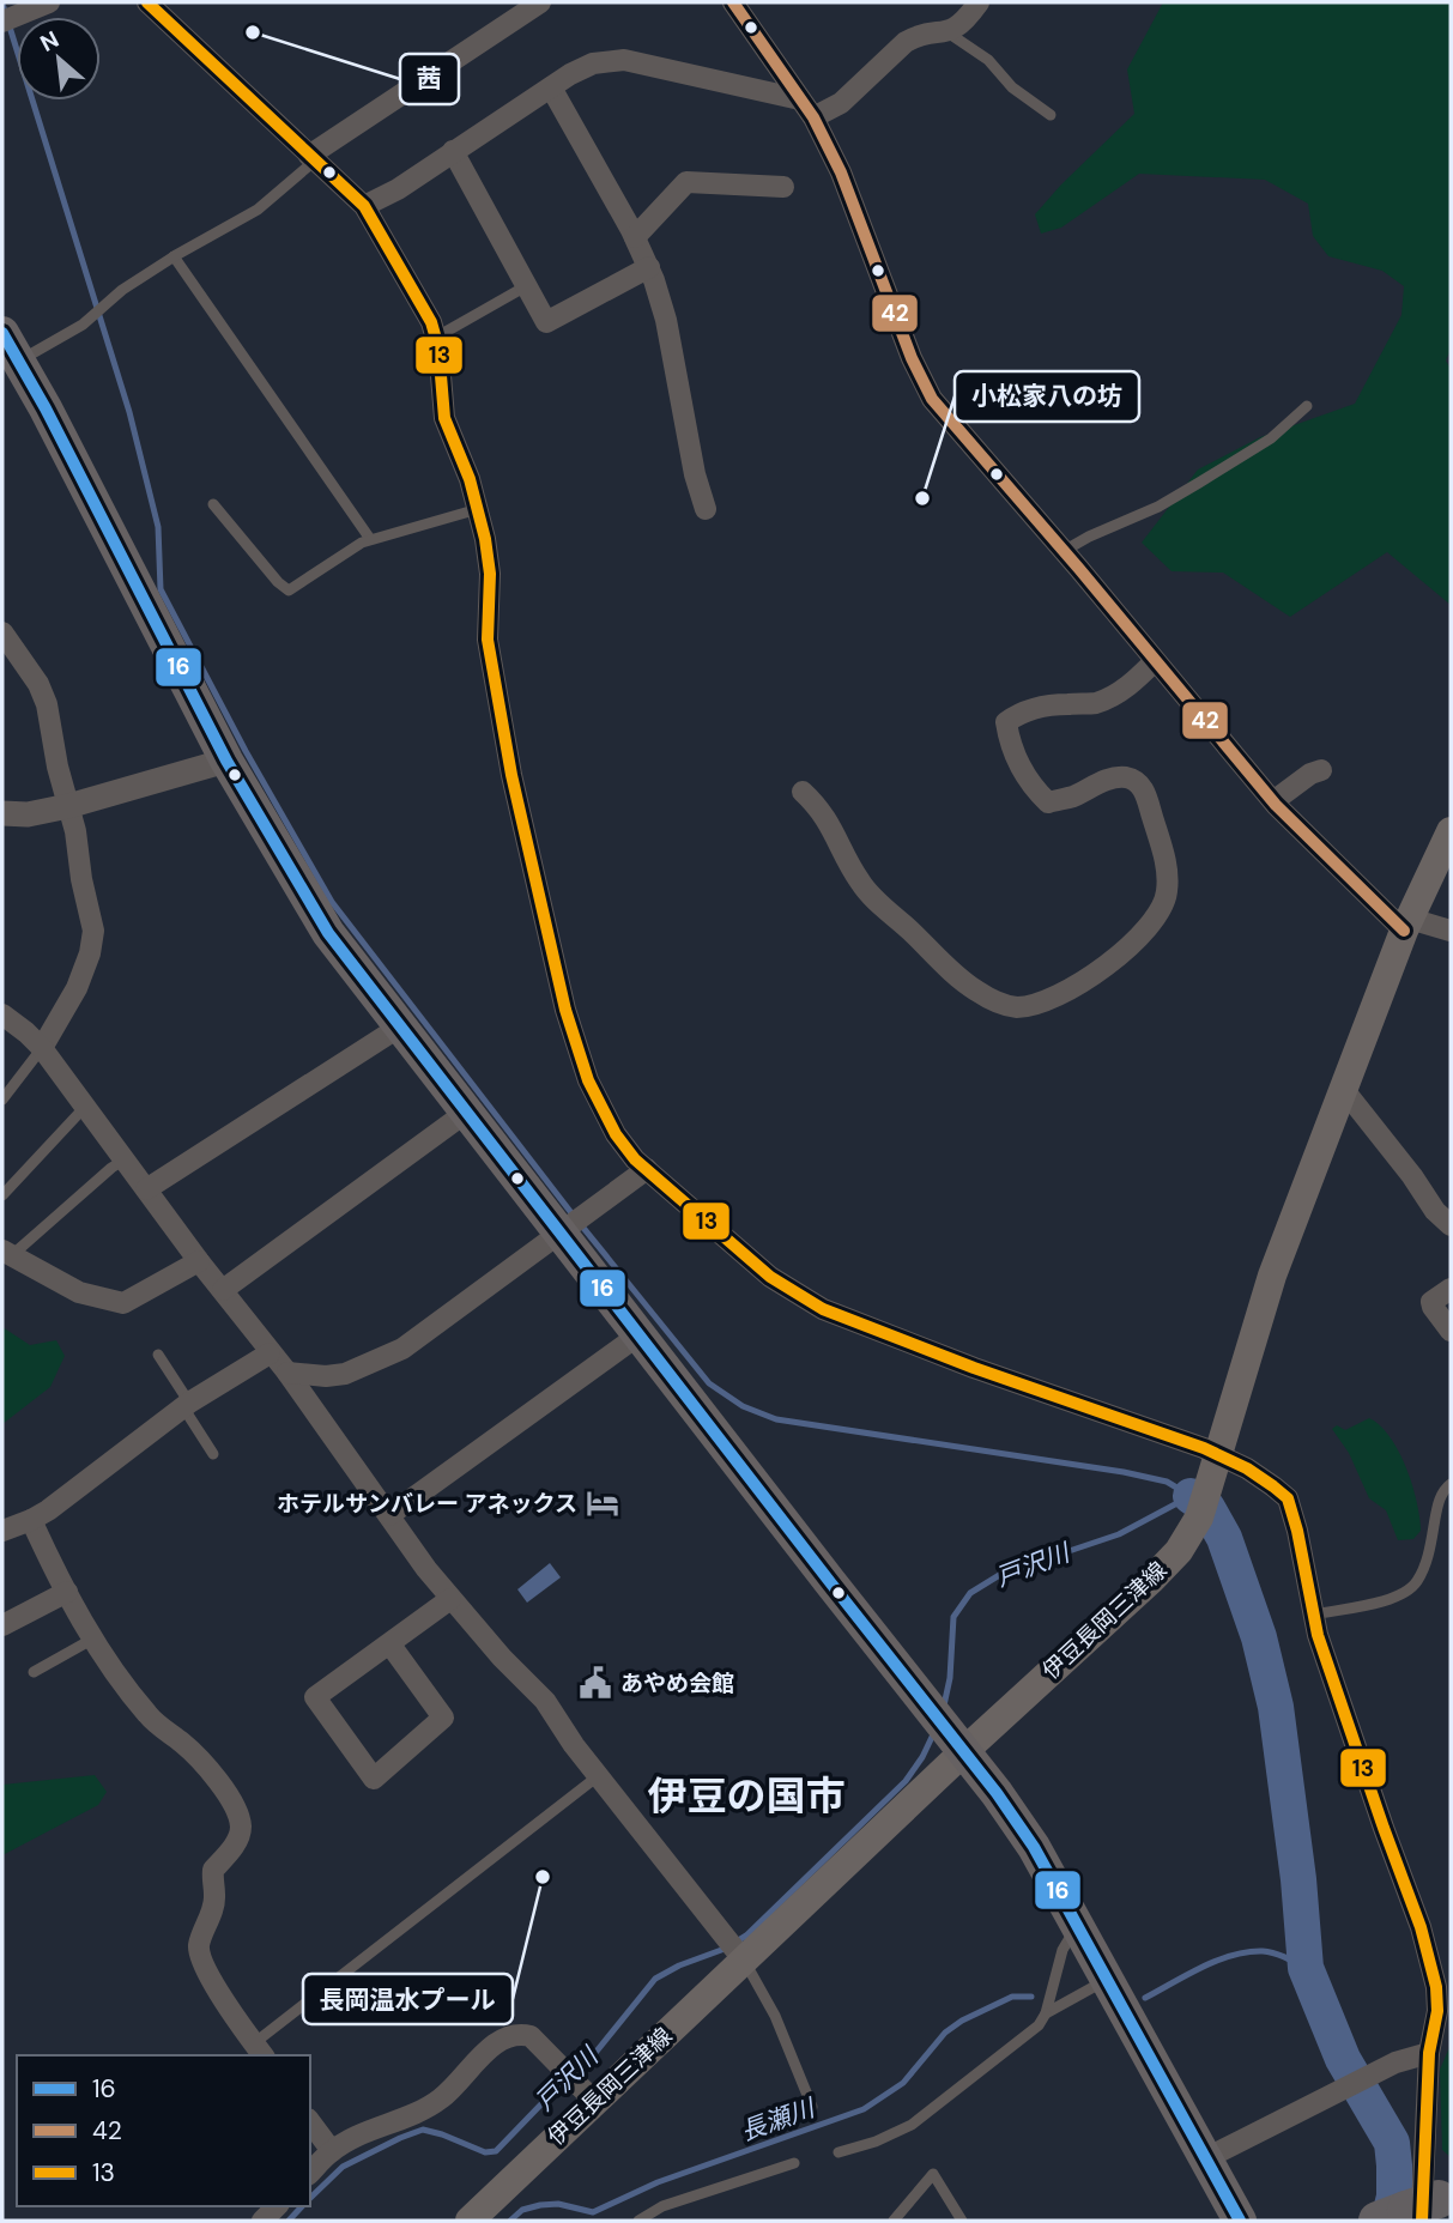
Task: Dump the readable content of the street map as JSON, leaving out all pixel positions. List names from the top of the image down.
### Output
{
  "streets": {
    "main road": ["伊豆長岡三津線"]
  },
  "districts": ["伊豆の国市"],
  "water": ["戸沢川", "長瀬川"],
  "places": {
    "other": ["茜", "小松家八の坊", "長岡温水プール"],
    "hotel": ["ホテルサンバレー アネックス"],
    "public building": ["あやめ会館"]
  },
  "lines": ["transit line 42", "transit line 13", "transit line 16"],
  "legend": ["16", "42", "13"],
  "north": "top left"
}
